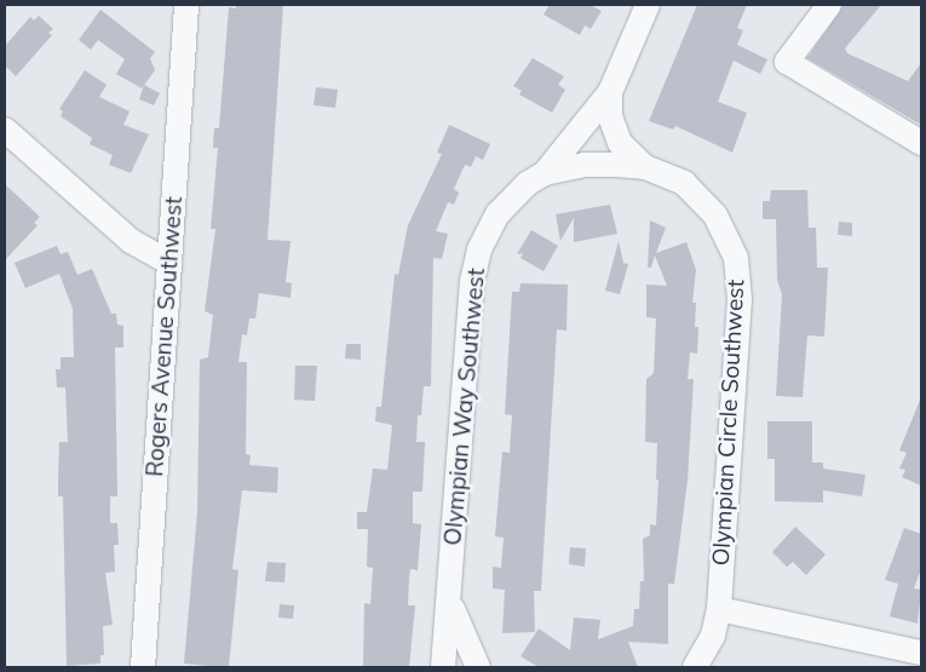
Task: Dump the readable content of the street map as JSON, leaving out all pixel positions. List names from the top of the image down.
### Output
{
  "streets": {
    "street": ["Rogers Avenue Southwest", "Olympian Way Southwest", "Olympian Circle Southwest"]
  },
  "crossings": [
    ["Olympian Way Southwest", "Olympian Circle Southwest"]
  ]
}
